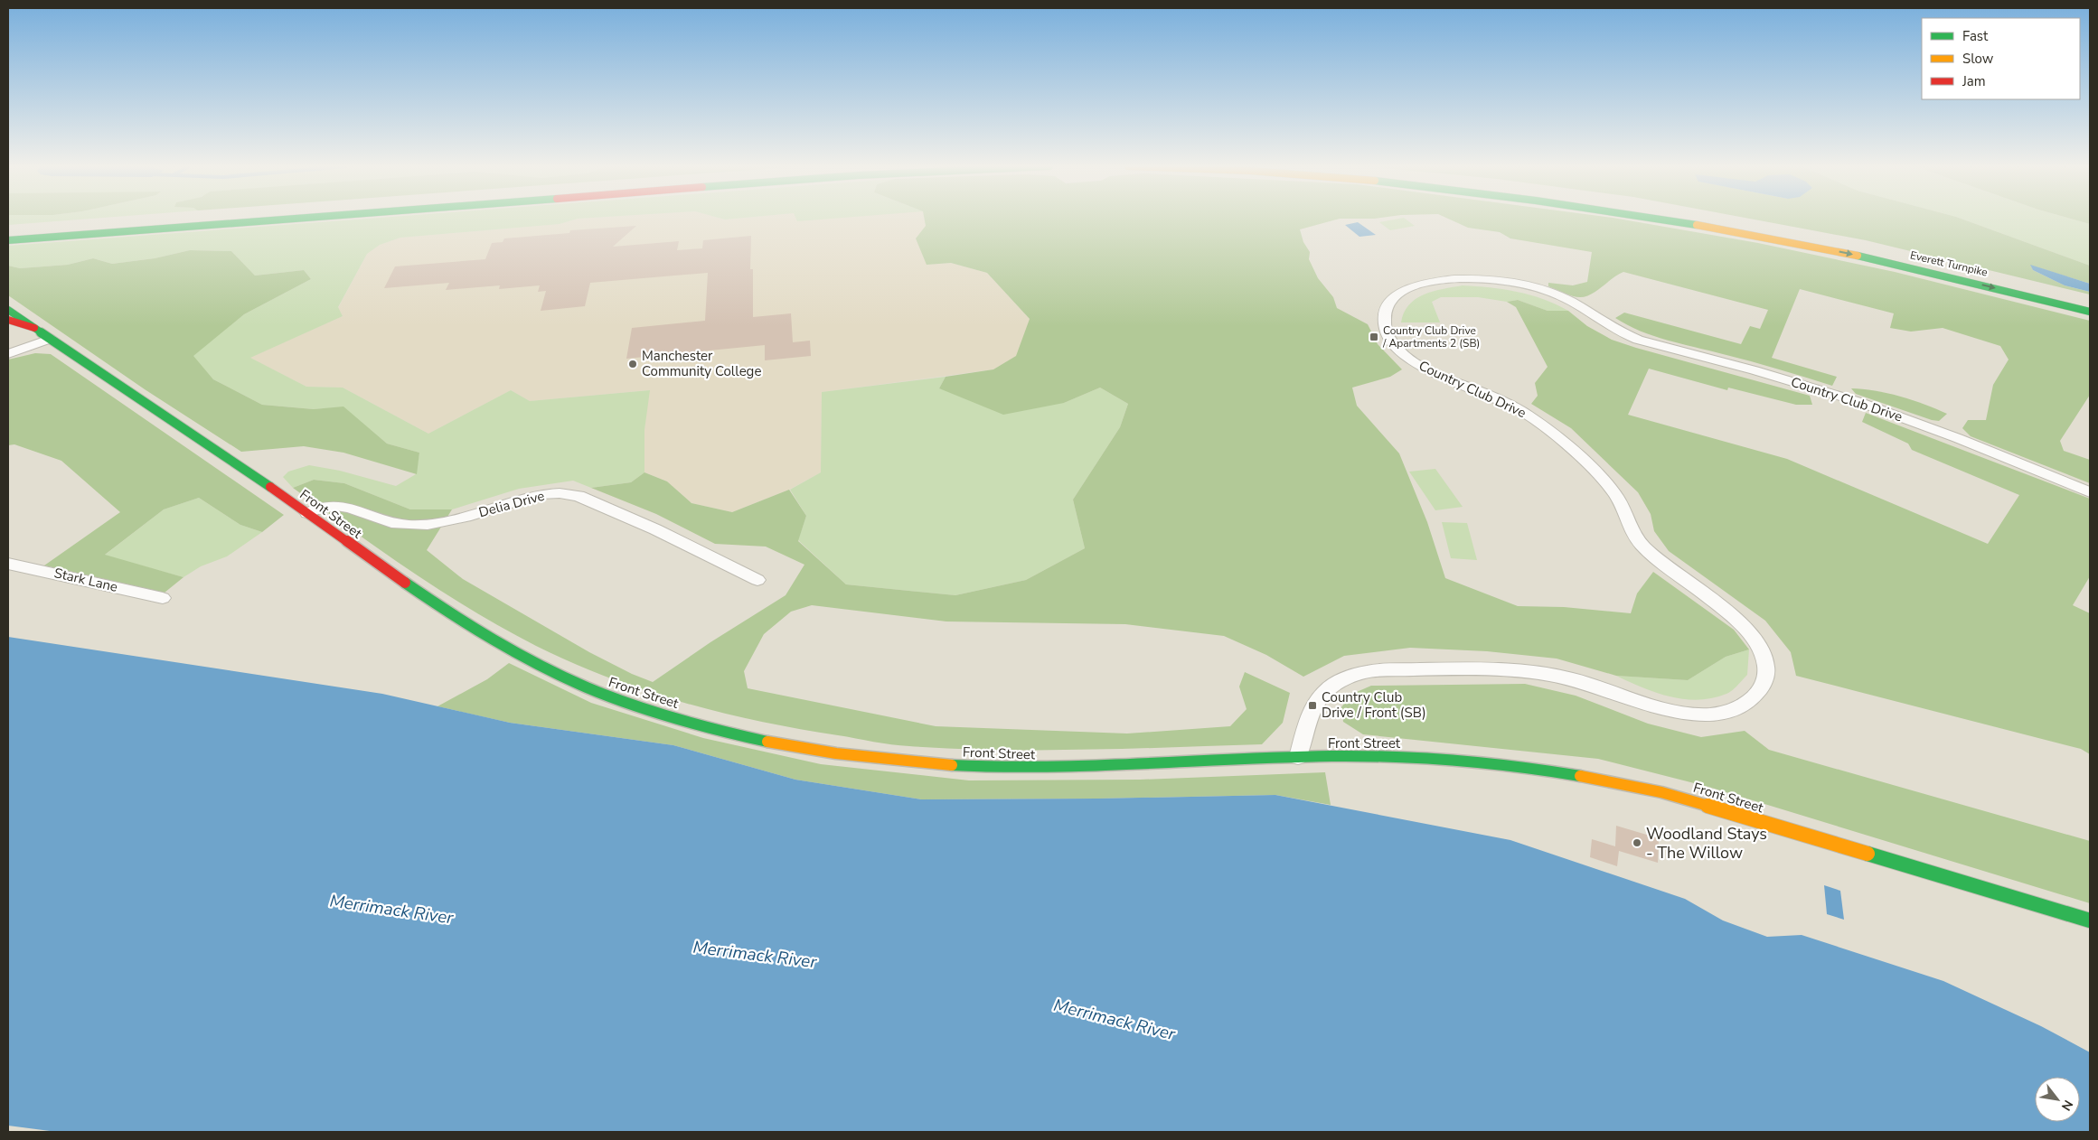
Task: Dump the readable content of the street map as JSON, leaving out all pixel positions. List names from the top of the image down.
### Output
{
  "streets": {
    "main road": ["Everett Turnpike", "Front Street"],
    "street": ["Country Club Drive", "Delia Drive", "Stark Lane"]
  },
  "crossings": [
    ["Country Club Drive", "Front Street"],
    ["Delia Drive", "Front Street"]
  ],
  "water": ["Merrimack River"],
  "places": {
    "transit": ["Country Club Drive / Apartments 2 (SB)", "Country Club Drive / Front (SB)"],
    "other": ["Manchester Community College", "Woodland Stays - The Willow"]
  },
  "legend": ["Fast", "Slow", "Jam"],
  "north": "bottom right"
}
